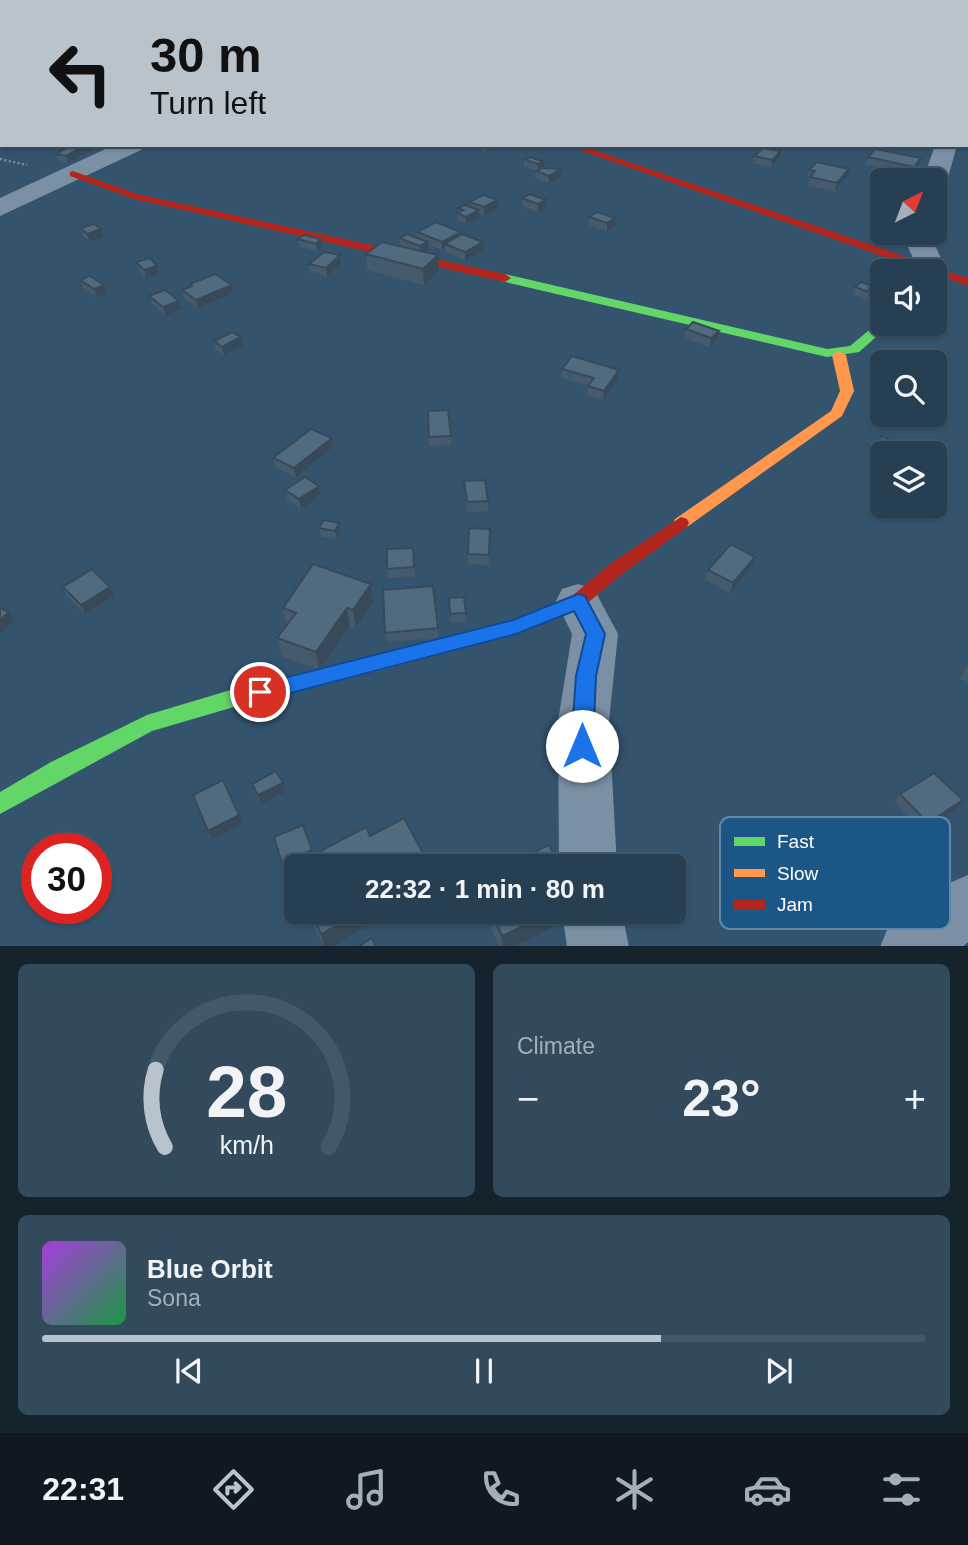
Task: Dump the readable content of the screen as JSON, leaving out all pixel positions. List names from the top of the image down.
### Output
{
  "legend": ["Fast", "Slow", "Jam"],
  "north": "top right",
  "page": {
    "turn": ["30 m", "Turn left"],
    "limit": "30",
    "trip": "22:32 · 1 min · 80 m",
    "tile": "Climate",
    "heat": ["−", "23°", "+"],
    "song": ["Blue Orbit", "Sona"],
    "tabs": "22:31",
    "gauge": ["28", "km/h"]
  }
}
